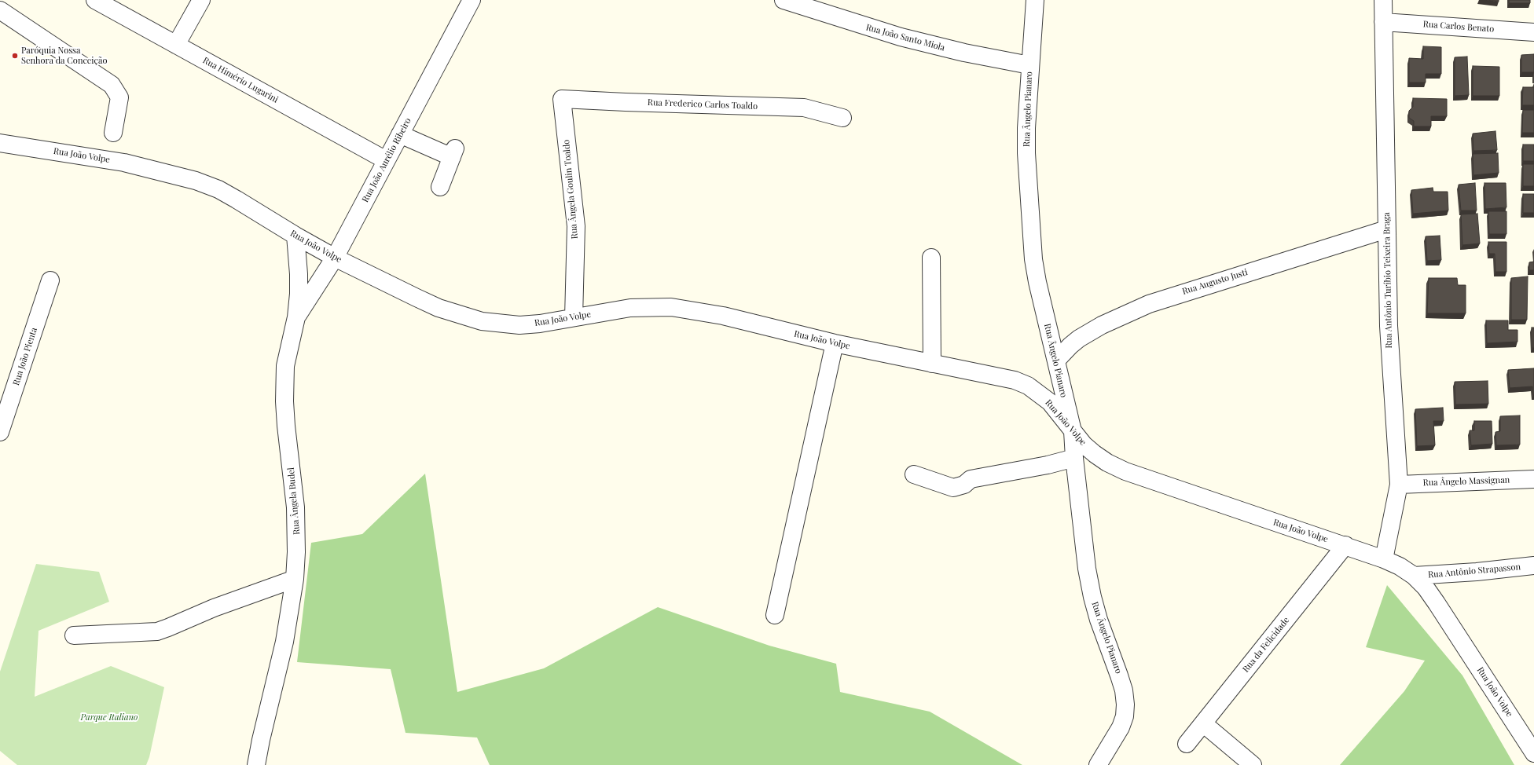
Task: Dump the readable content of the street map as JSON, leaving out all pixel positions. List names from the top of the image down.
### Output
{
  "streets": {
    "street": [
      "Rua Carlos Benato",
      "Rua João Santo Miola",
      "Rua Himério Lugarini",
      "Rua Frederico Carlos Toaldo",
      "Rua Ângelo Pianaro",
      "Rua João Volpe",
      "Rua João Aurélio Ribeiro",
      "Rua Ângela Goulin Toaldo",
      "Rua Antônio Turíbio Teixeira Braga",
      "Rua Augusto Justi",
      "Rua João Pienta",
      "Rua Ângelo Massignan",
      "Rua Ângela Budel",
      "Rua Antônio Strapasson",
      "Rua da Felicidade"
    ]
  },
  "crossings": [
    ["Rua Carlos Benato", "Rua Antônio Turíbio Teixeira Braga"],
    ["Rua João Santo Miola", "Rua Ângelo Pianaro"],
    ["Rua Himério Lugarini", "Rua João Aurélio Ribeiro"],
    ["Rua Frederico Carlos Toaldo", "Rua Ângela Goulin Toaldo"],
    ["Rua Ângelo Pianaro", "Rua João Volpe"],
    ["Rua Ângelo Pianaro", "Rua Augusto Justi"],
    ["Rua João Volpe", "Rua João Aurélio Ribeiro"],
    ["Rua João Volpe", "Rua Ângela Goulin Toaldo"],
    ["Rua João Volpe", "Rua Antônio Turíbio Teixeira Braga"],
    ["Rua João Volpe", "Rua Ângela Budel"],
    ["Rua João Volpe", "Rua Antônio Strapasson"],
    ["Rua João Volpe", "Rua da Felicidade"],
    ["Rua João Aurélio Ribeiro", "Rua Ângela Budel"],
    ["Rua Antônio Turíbio Teixeira Braga", "Rua Augusto Justi"],
    ["Rua Antônio Turíbio Teixeira Braga", "Rua Ângelo Massignan"]
  ],
  "parks": ["Parque Italiano"],
  "places": ["Paróquia Nossa Senhora da Conceição"]
}
